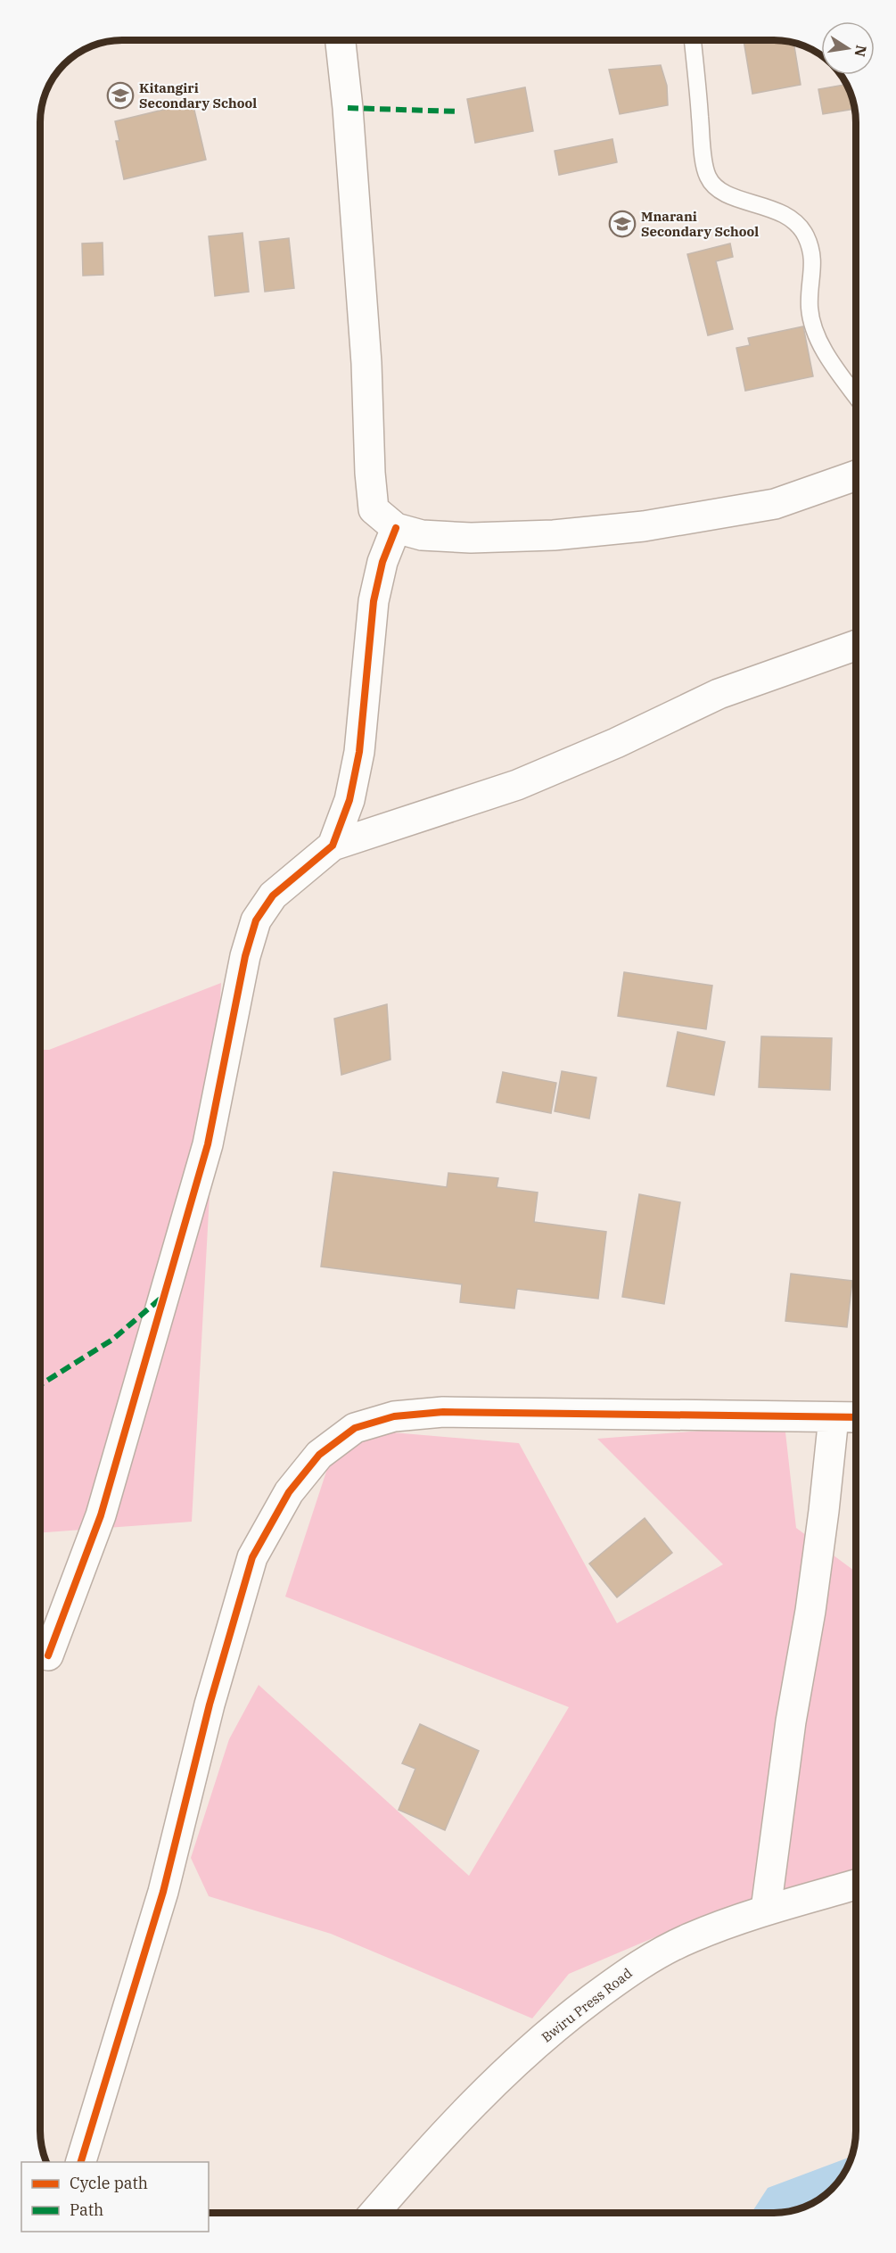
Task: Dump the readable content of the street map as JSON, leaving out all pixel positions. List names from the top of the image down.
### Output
{
  "streets": {
    "street": ["Bwiru Press Road"]
  },
  "places": {
    "school or university": ["Kitangiri Secondary School", "Mnarani Secondary School"]
  },
  "legend": ["Cycle path", "Path"],
  "north": "right"
}
